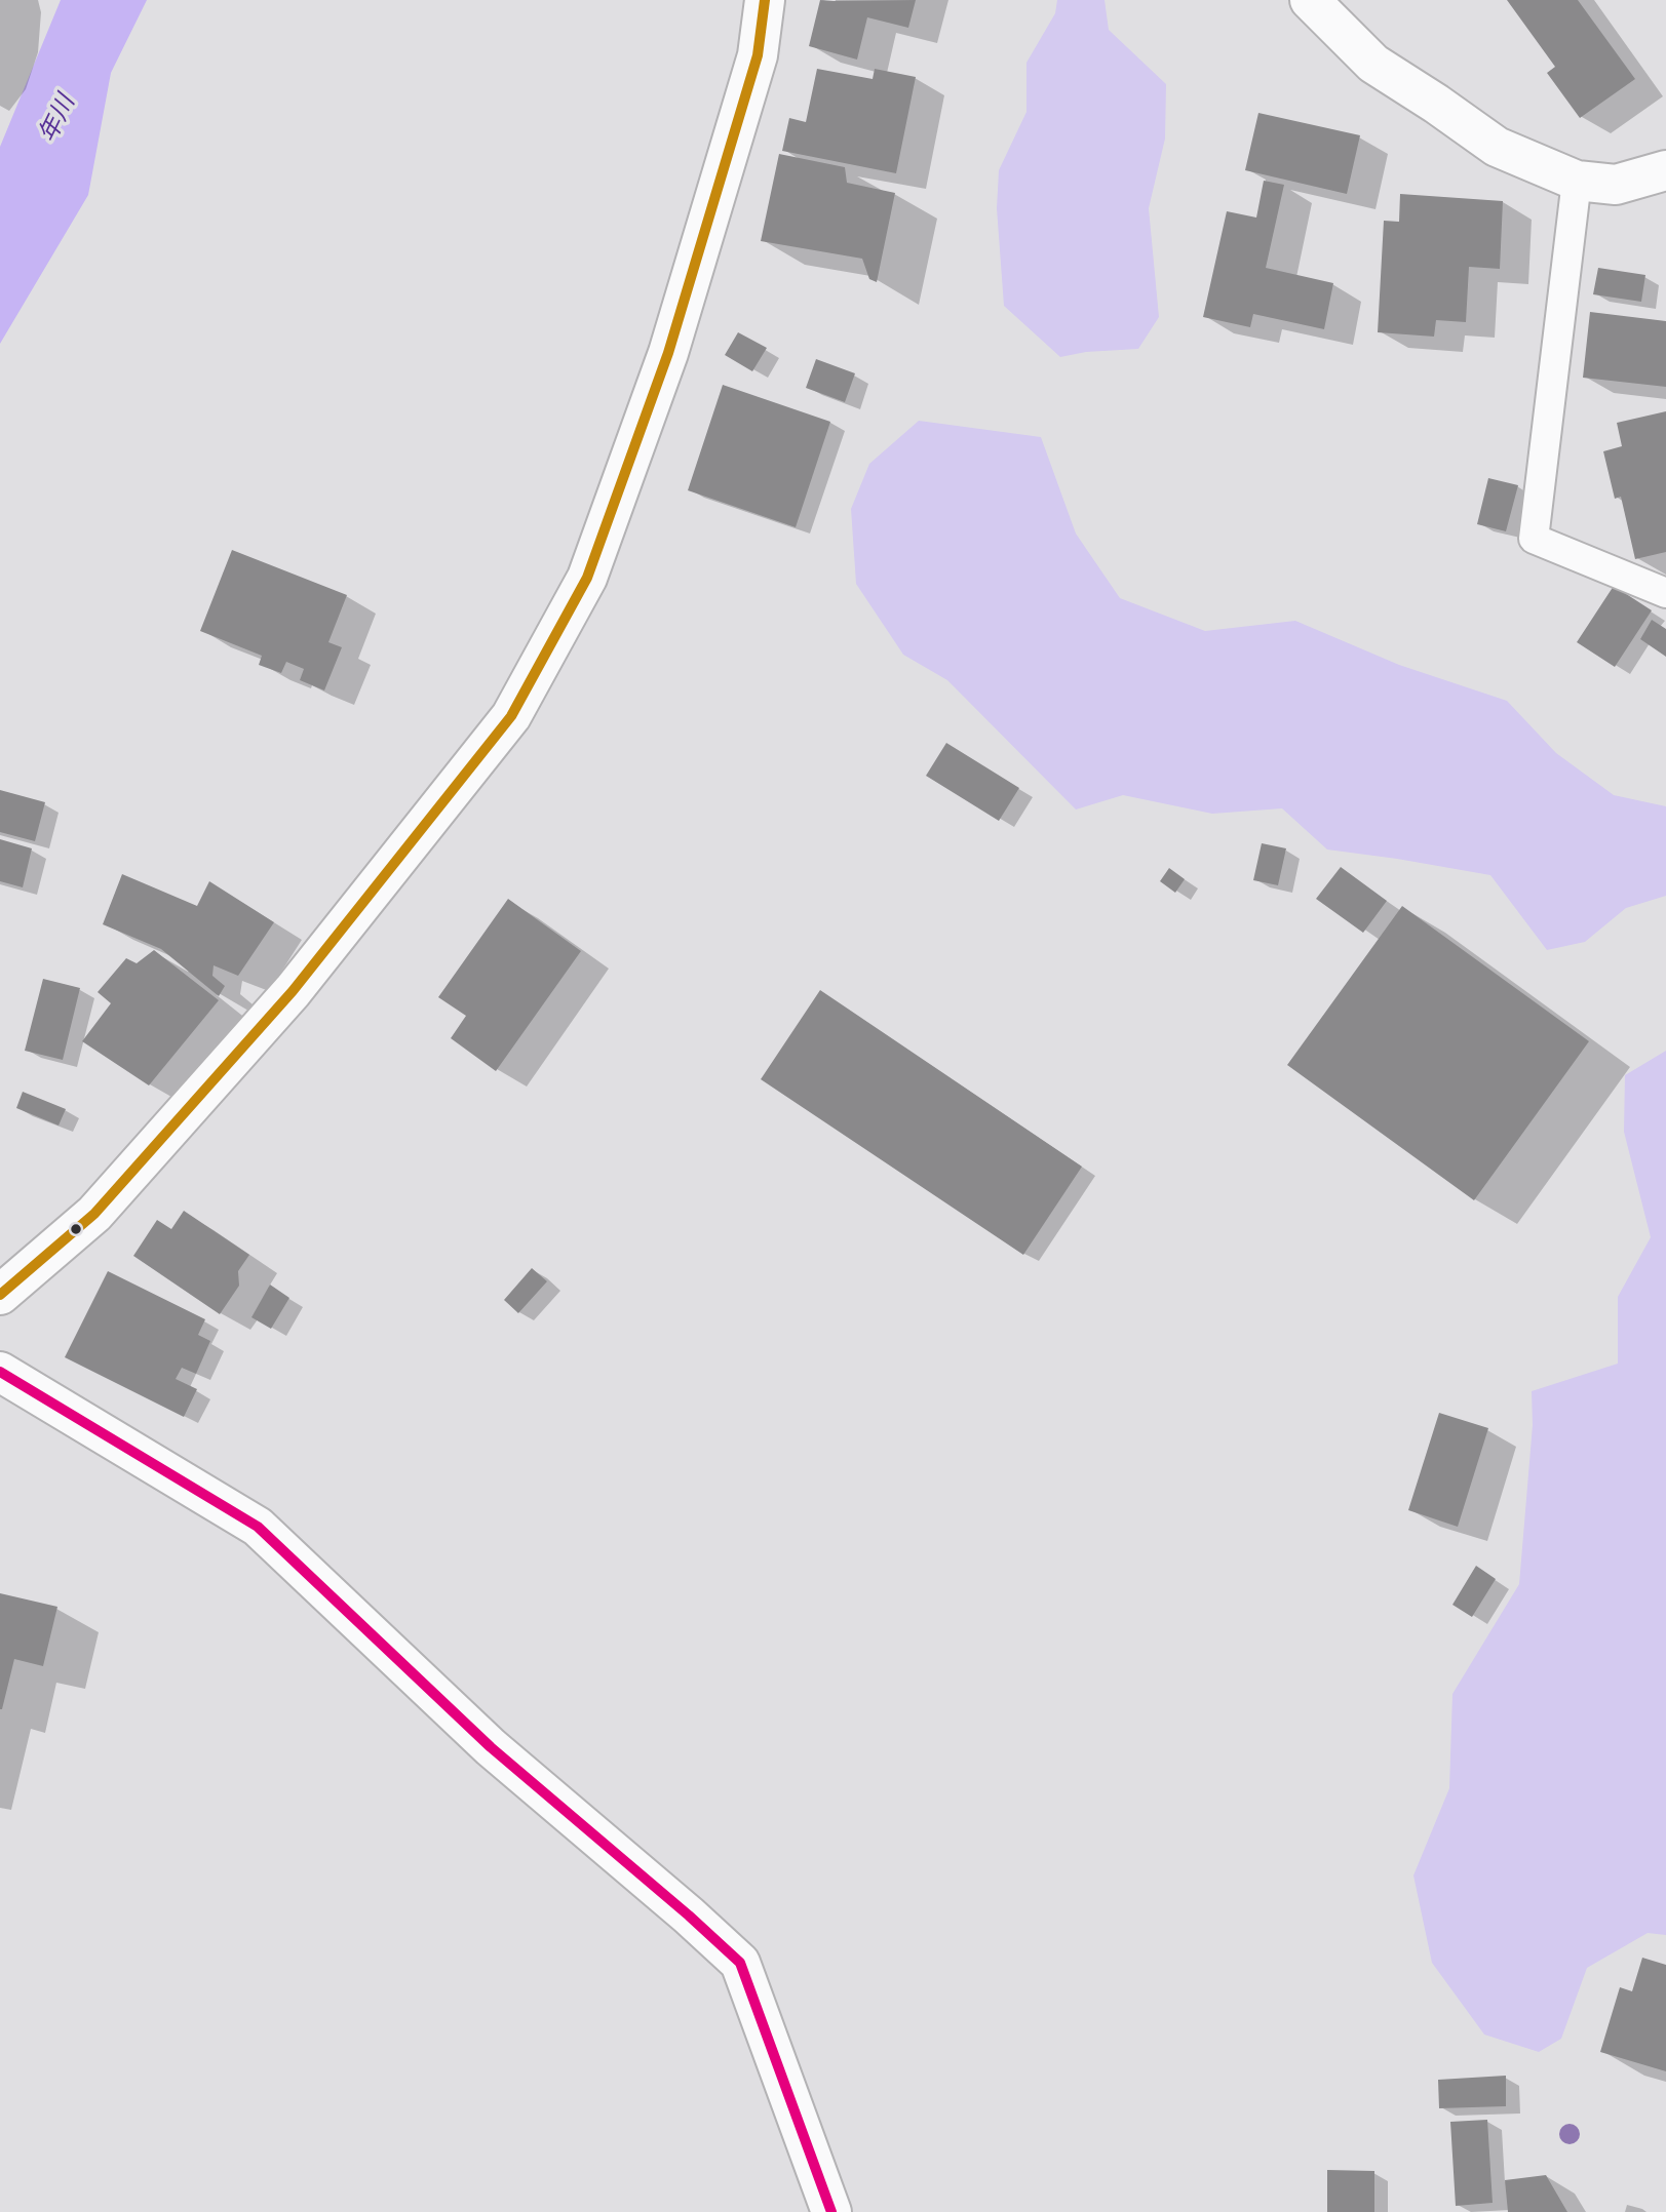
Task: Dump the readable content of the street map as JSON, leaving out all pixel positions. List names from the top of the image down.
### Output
{
  "water": ["年川"]
}
